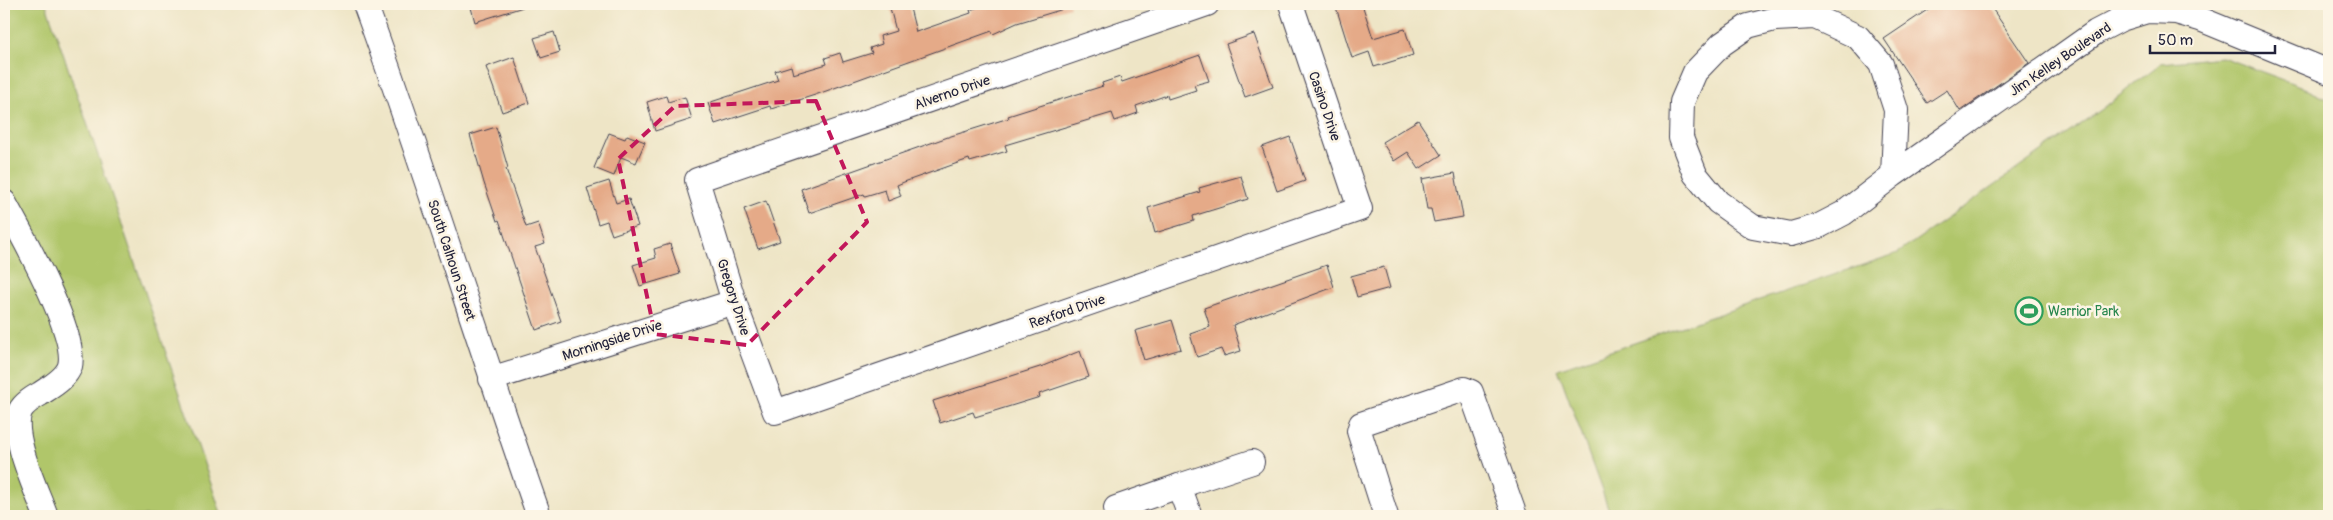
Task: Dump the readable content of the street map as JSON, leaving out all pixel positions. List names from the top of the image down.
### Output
{
  "streets": {
    "street": [
      "Jim Kelley Boulevard",
      "Alverno Drive",
      "Casino Drive",
      "South Calhoun Street",
      "Gregory Drive",
      "Rexford Drive",
      "Morningside Drive"
    ]
  },
  "crossings": [
    ["Alverno Drive", "Gregory Drive"],
    ["Casino Drive", "Rexford Drive"],
    ["South Calhoun Street", "Morningside Drive"],
    ["Gregory Drive", "Rexford Drive"],
    ["Gregory Drive", "Morningside Drive"]
  ],
  "places": {
    "sports": ["Warrior Park"]
  },
  "scale_bar": "50 m"
}
